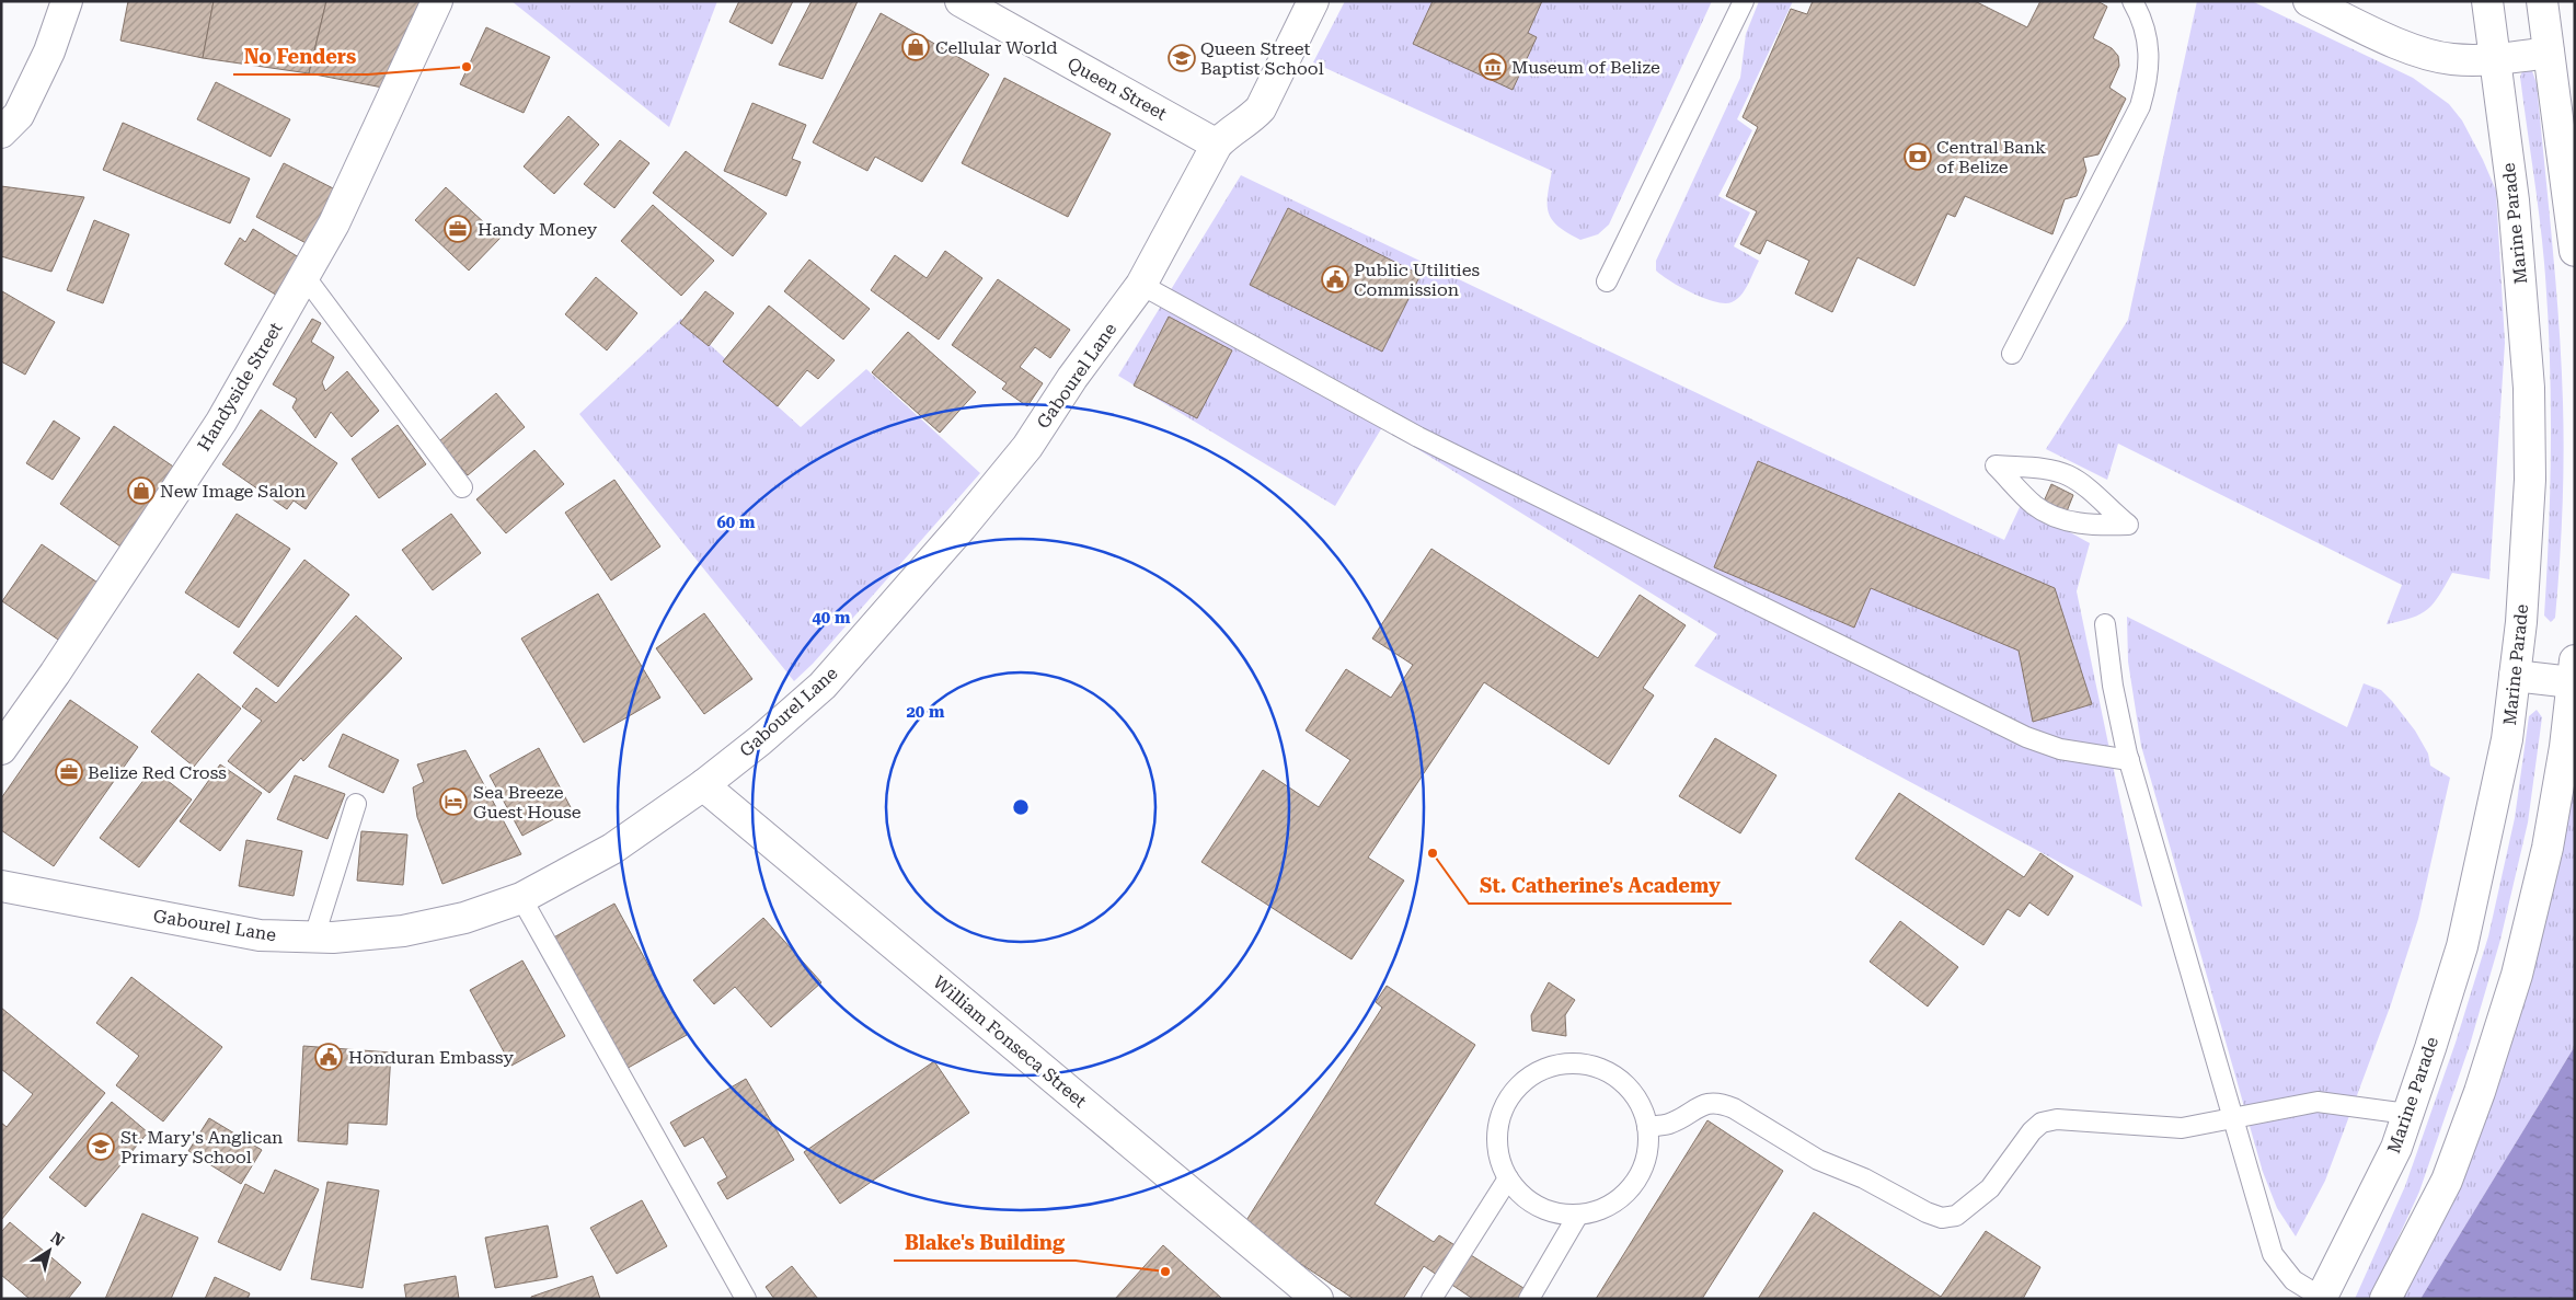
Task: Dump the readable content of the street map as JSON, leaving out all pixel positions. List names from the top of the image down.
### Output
{
  "streets": {
    "street": [
      "Queen Street",
      "Marine Parade",
      "Gabourel Lane",
      "Handyside Street",
      "William Fonseca Street"
    ]
  },
  "crossings": [
    ["Queen Street", "Gabourel Lane"],
    ["Gabourel Lane", "William Fonseca Street"]
  ],
  "places": {
    "shop": ["Cellular World", "New Image Salon"],
    "school or university": ["Queen Street Baptist School", "St. Mary's Anglican Primary School"],
    "other": ["No Fenders", "St. Catherine's Academy", "Blake's Building"],
    "museum": ["Museum of Belize"],
    "bank": ["Central Bank of Belize"],
    "office": ["Handy Money", "Belize Red Cross"],
    "public building": ["Public Utilities Commission", "Honduran Embassy"],
    "hotel": ["Sea Breeze Guest House"]
  },
  "north": "top right",
  "rings": ["60 m", "40 m", "20 m"]
}
